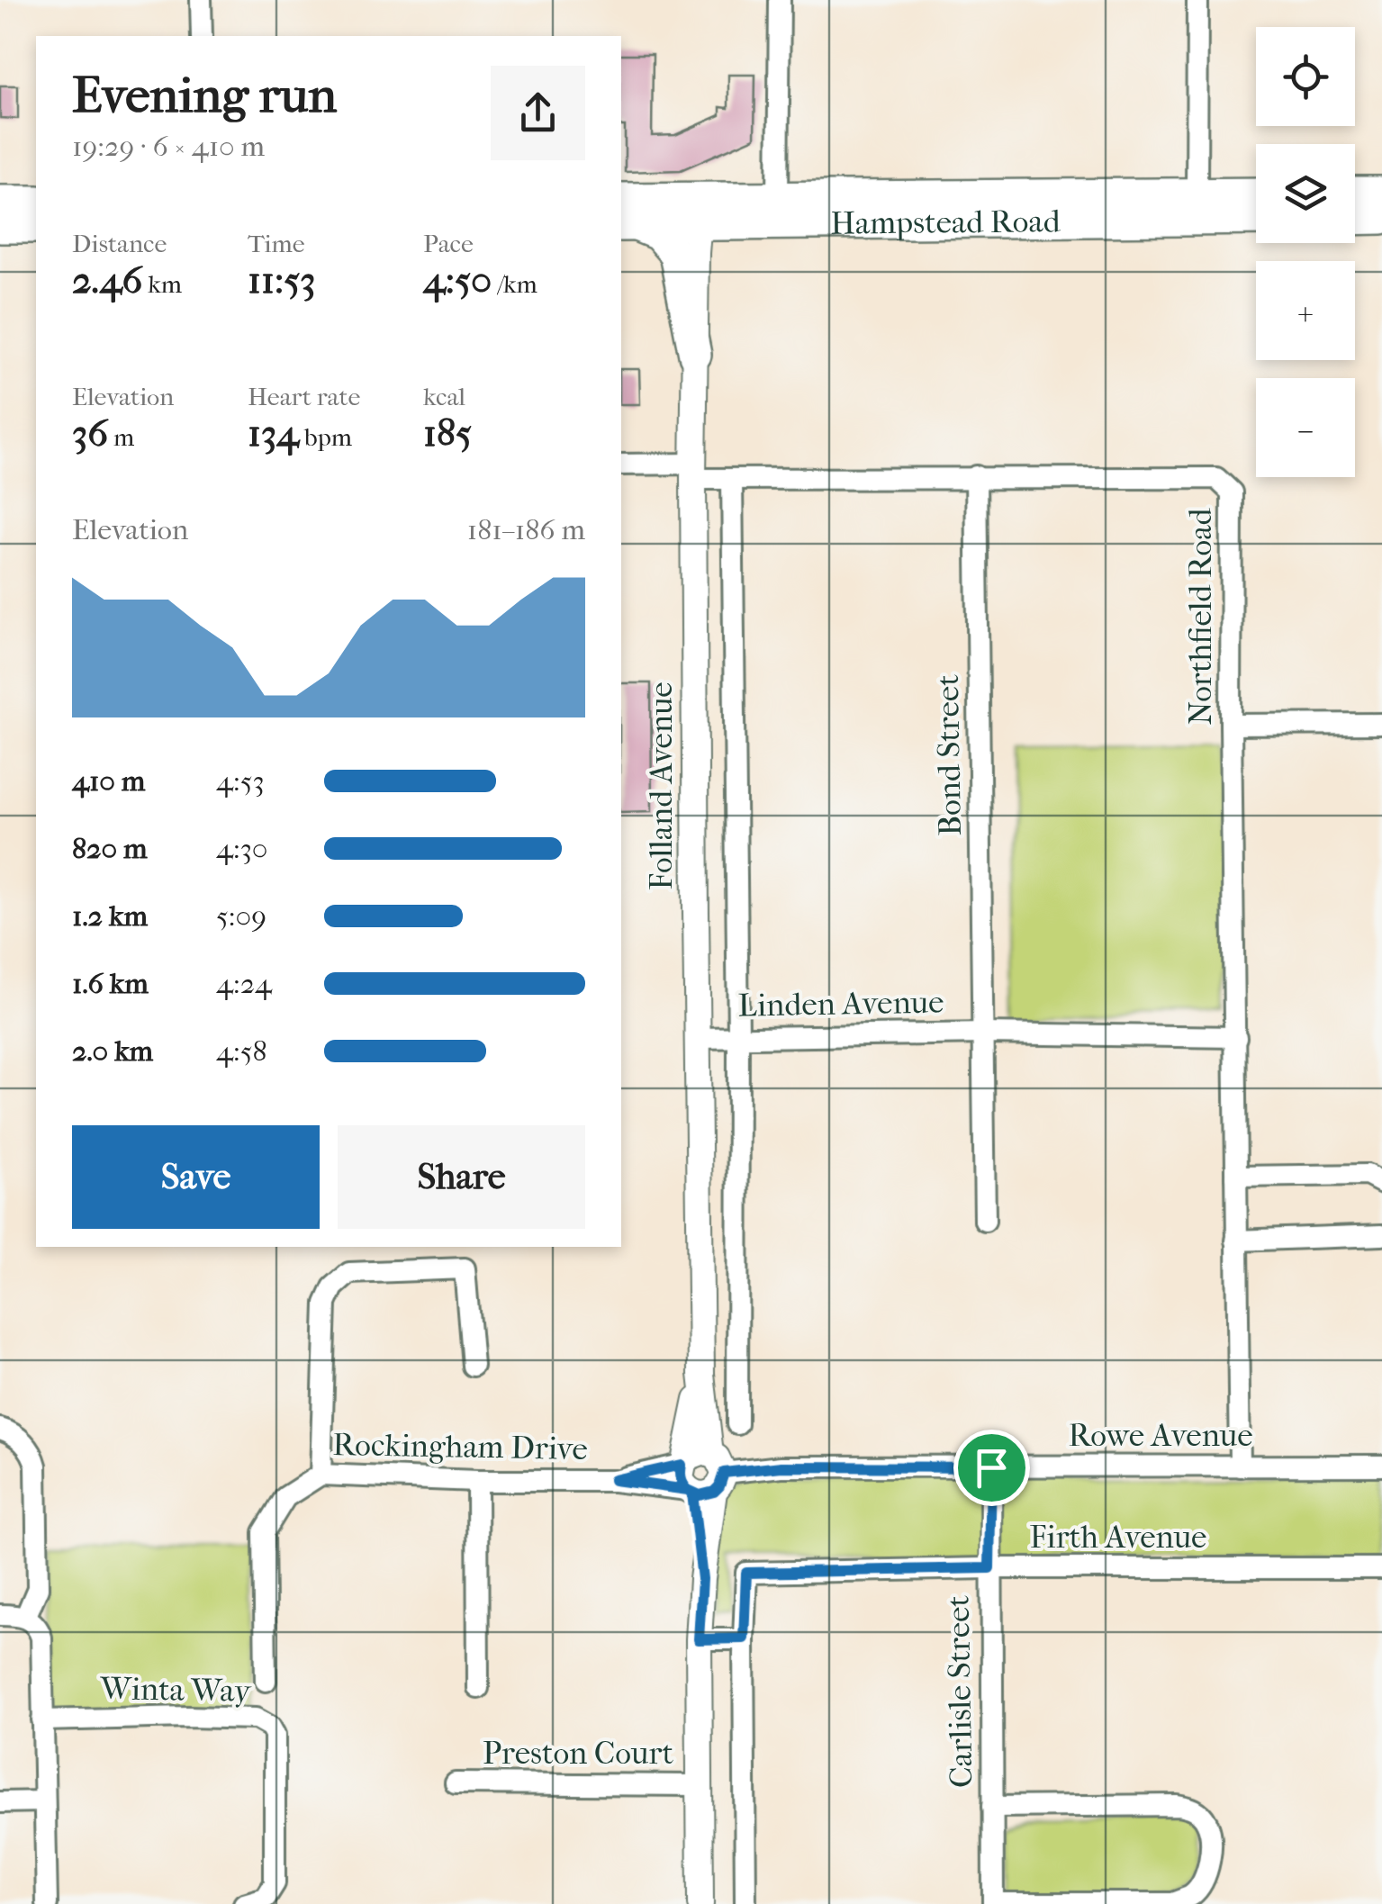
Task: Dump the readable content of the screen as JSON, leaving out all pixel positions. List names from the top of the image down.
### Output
{
  "streets": {
    "highway": ["Hampstead Road"],
    "street": [
      "Northfield Road",
      "Bond Street",
      "Folland Avenue",
      "Linden Avenue",
      "Rowe Avenue",
      "Rockingham Drive",
      "Firth Avenue",
      "Winta Way",
      "Carlisle Street",
      "Preston Court"
    ]
  },
  "crossings": [
    ["Hampstead Road", "Folland Avenue"],
    ["Northfield Road", "Bond Street"],
    ["Northfield Road", "Folland Avenue"],
    ["Northfield Road", "Linden Avenue"],
    ["Northfield Road", "Rowe Avenue"],
    ["Bond Street", "Linden Avenue"],
    ["Folland Avenue", "Linden Avenue"],
    ["Folland Avenue", "Rowe Avenue"],
    ["Folland Avenue", "Rockingham Drive"],
    ["Folland Avenue", "Preston Court"],
    ["Rowe Avenue", "Rockingham Drive"],
    ["Rowe Avenue", "Carlisle Street"],
    ["Firth Avenue", "Carlisle Street"]
  ],
  "page": {
    "map_buttons": ["+", "−"],
    "heading": ["Evening run", "19:29 · 6 × 410 m"],
    "stats": [
      ["Distance", "2.46 km"],
      ["Time", "11:53"],
      ["Pace", "4:50 /km"],
      ["Elevation", "36 m"],
      ["Heart rate", "134 bpm"],
      ["kcal", "185"]
    ],
    "chart": ["Elevation", "181–186 m"],
    "list": [
      {
        "name": "410 m",
        "note": "4:53"
      },
      {
        "name": "820 m",
        "note": "4:30"
      },
      {
        "name": "1.2 km",
        "note": "5:09"
      },
      {
        "name": "1.6 km",
        "note": "4:24"
      },
      {
        "name": "2.0 km",
        "note": "4:58"
      }
    ],
    "buttons": ["Save", "Share"]
  }
}
